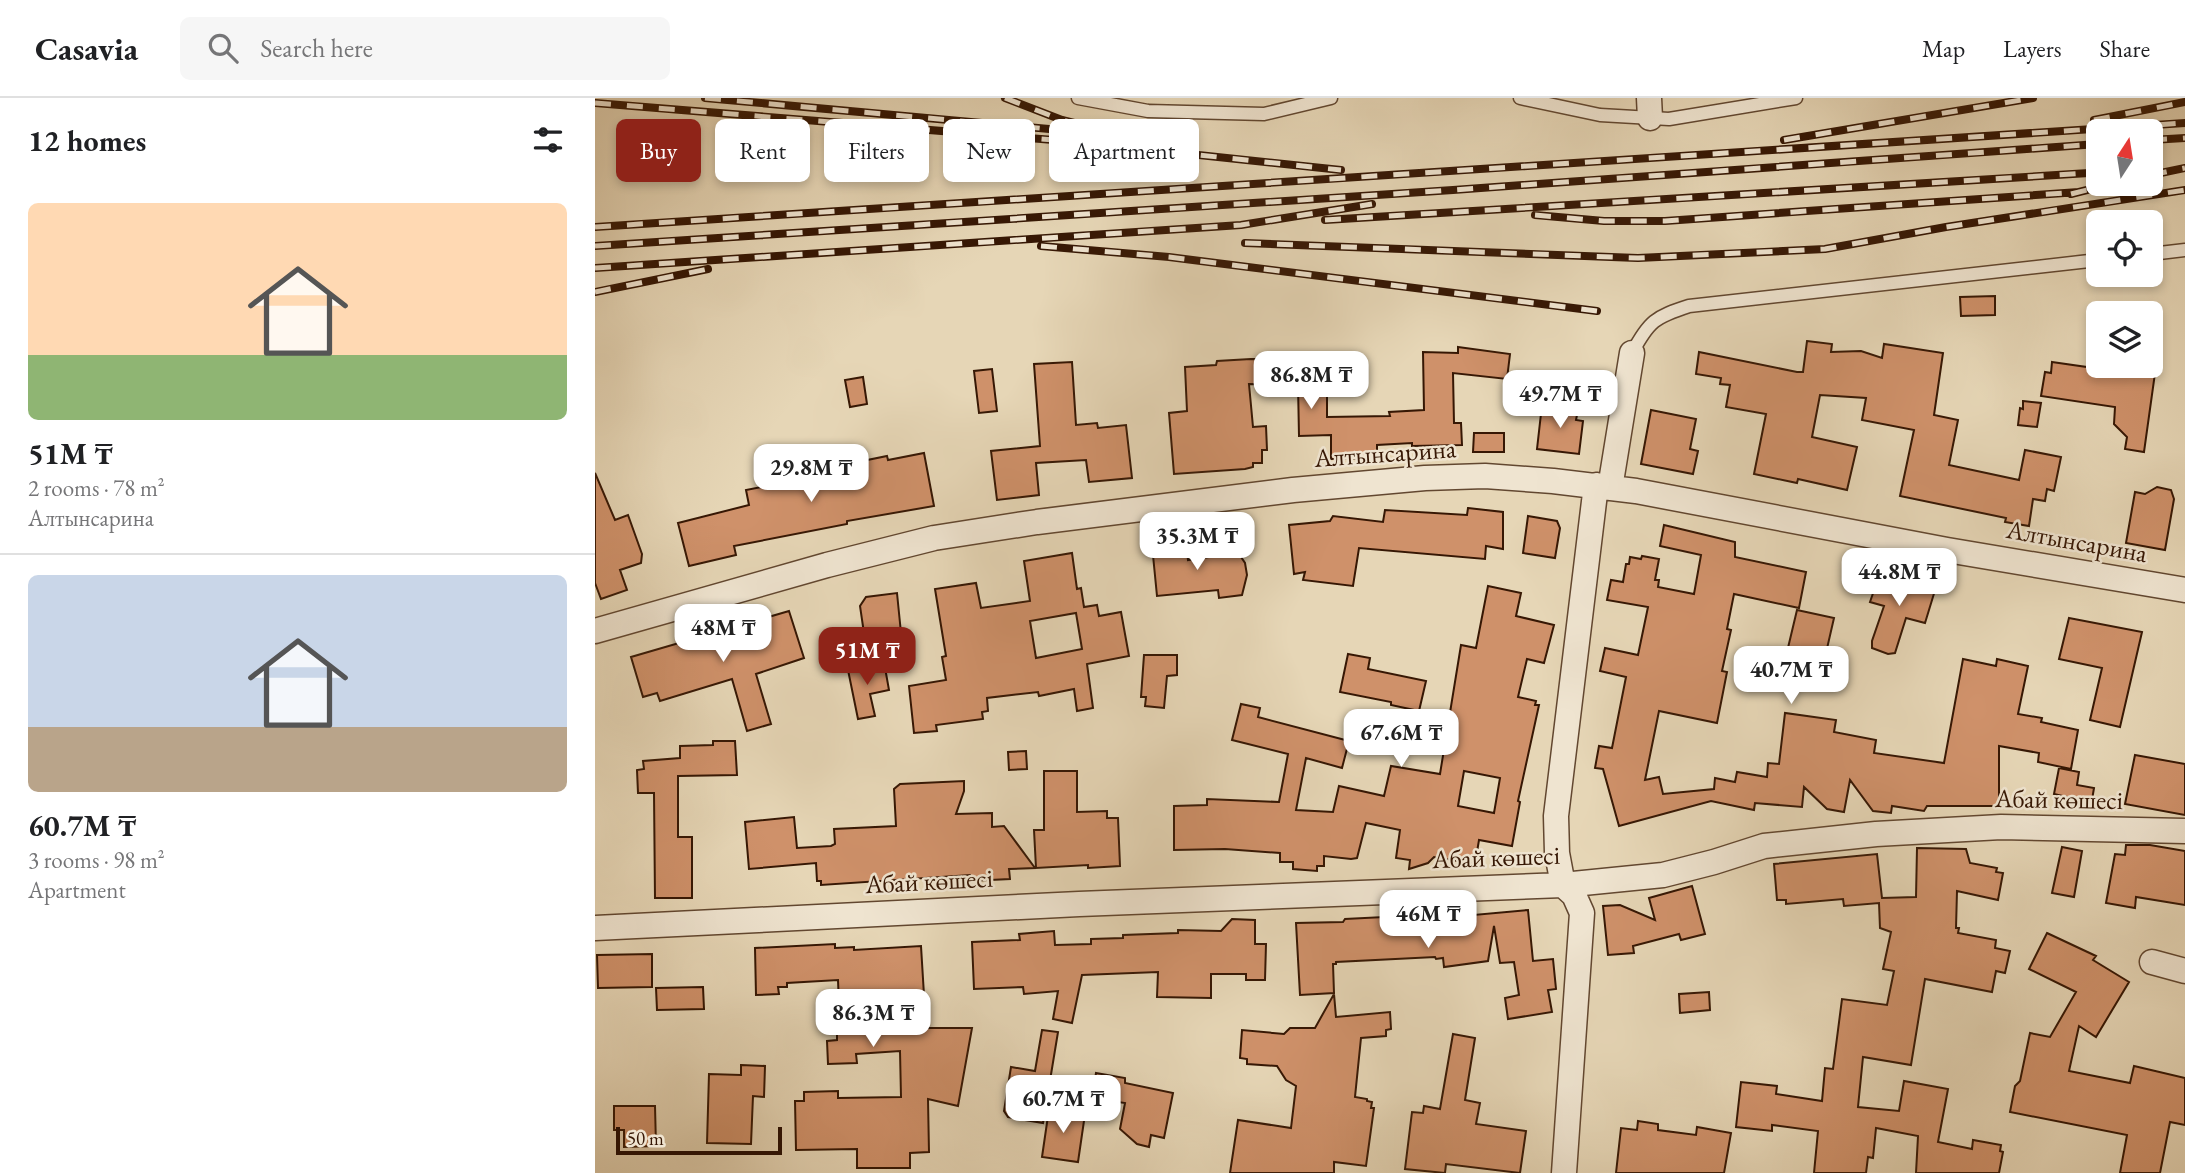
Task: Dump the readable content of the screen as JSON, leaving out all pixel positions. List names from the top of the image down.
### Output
{
  "streets": {
    "street": ["Алтынсарина", "Абай көшесі"]
  },
  "scale_bar": "50 m",
  "north": "top",
  "page": {
    "header": "Casavia",
    "search": "Search here",
    "nav": ["Map", "Layers", "Share"],
    "heading": "12 homes",
    "chip": [
      "Buy",
      "Rent",
      "Filters",
      "New",
      "Apartment"
    ],
    "list": [
      {
        "name": "51M ₸",
        "note": "2 rooms · 78 m² · Алтынсарина"
      },
      {
        "name": "60.7M ₸",
        "note": "3 rooms · 98 m² · Apartment"
      }
    ],
    "price": [
      "86.8M ₸",
      "49.7M ₸",
      "29.8M ₸",
      "35.3M ₸",
      "44.8M ₸",
      "48M ₸",
      "51M ₸",
      "40.7M ₸",
      "67.6M ₸",
      "46M ₸",
      "86.3M ₸",
      "60.7M ₸"
    ],
    "scale": "50 m"
  }
}
